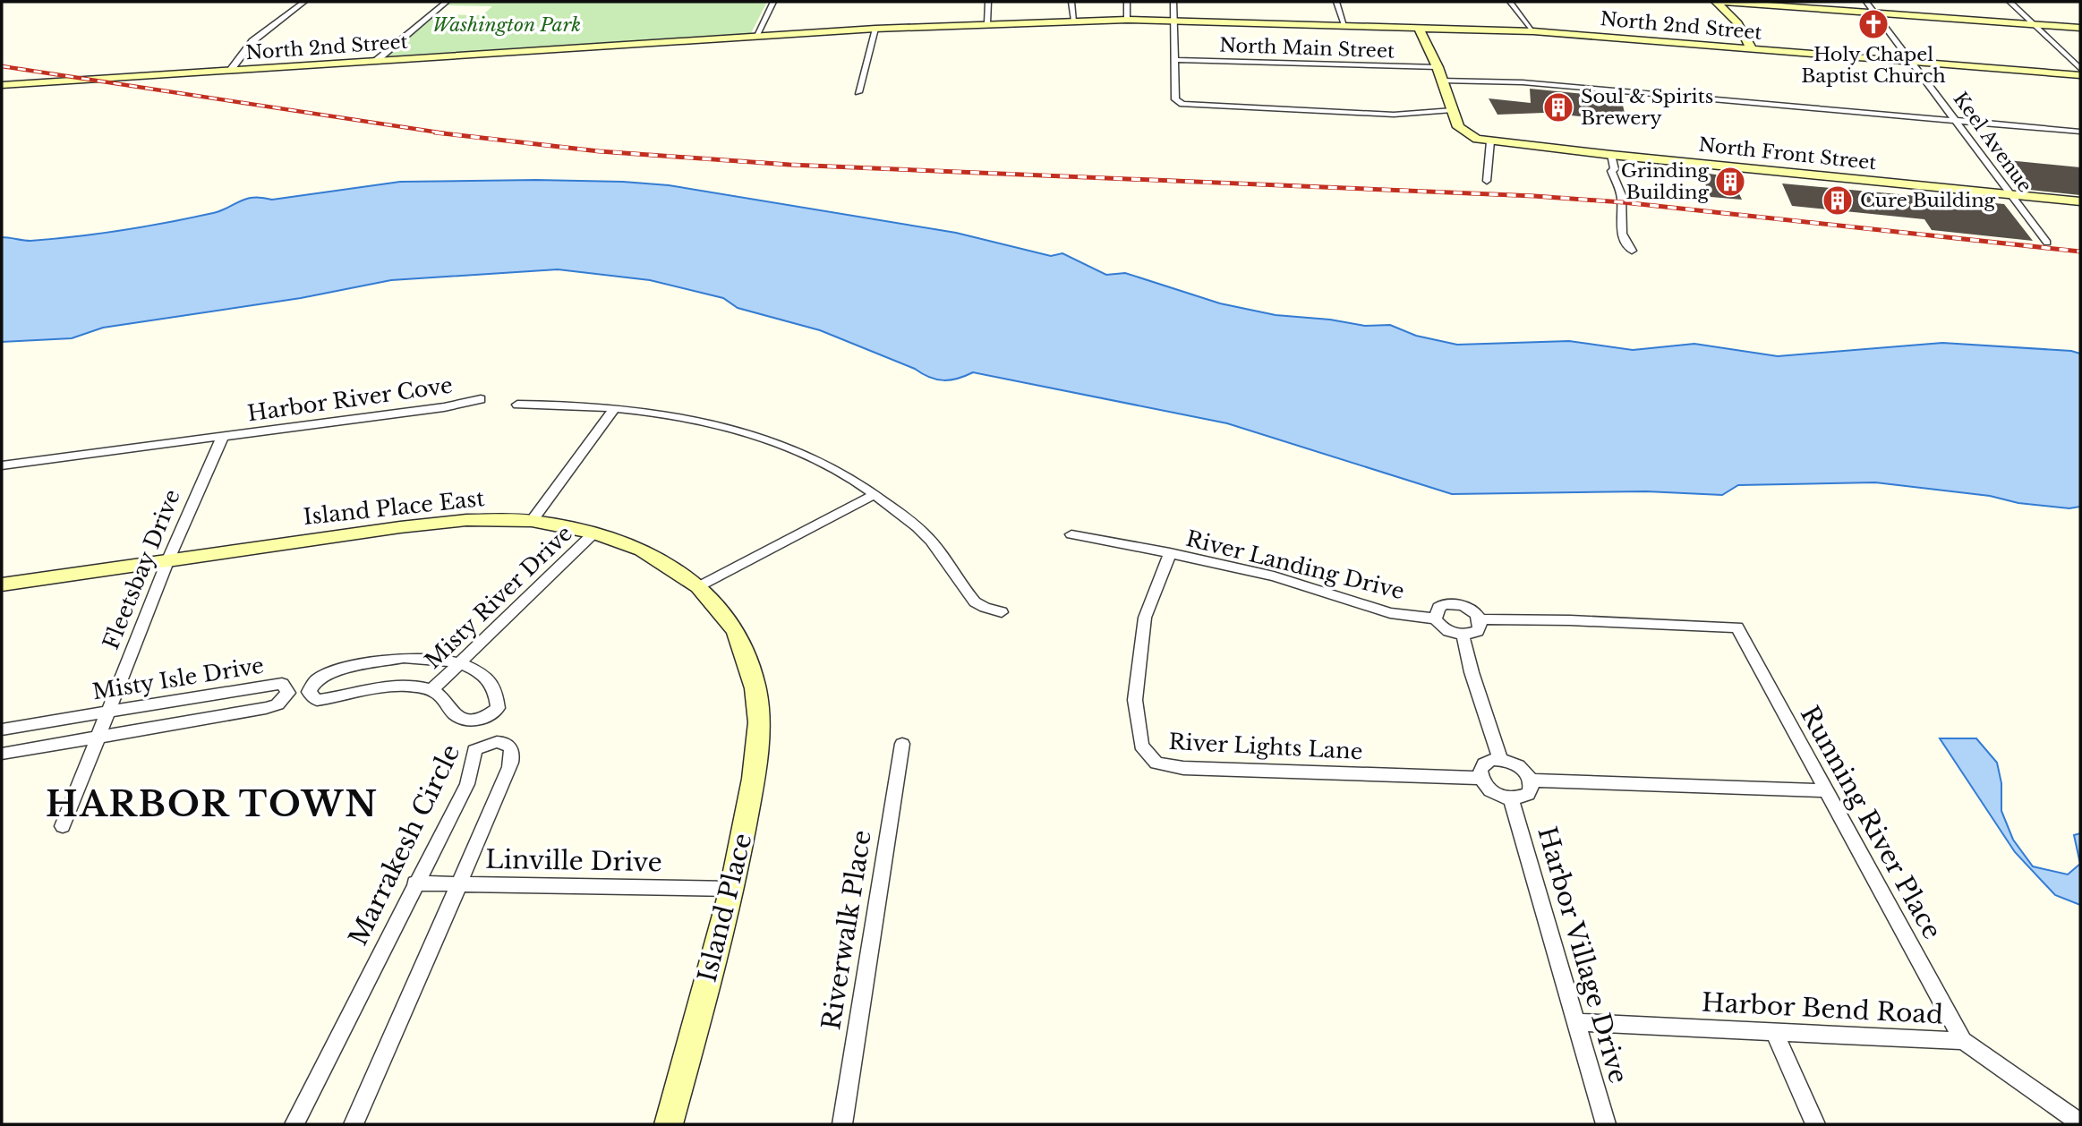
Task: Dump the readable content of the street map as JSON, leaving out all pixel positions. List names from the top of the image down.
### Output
{
  "streets": {
    "main road": [
      "North 2nd Street",
      "North Front Street",
      "Island Place East",
      "Island Place"
    ],
    "street": [
      "North Main Street",
      "Keel Avenue",
      "Harbor River Cove",
      "River Landing Drive",
      "Fleetsbay Drive",
      "Misty River Drive",
      "Misty Isle Drive",
      "River Lights Lane",
      "Running River Place",
      "Marrakesh Circle",
      "Linville Drive",
      "Riverwalk Place",
      "Harbor Village Drive",
      "Harbor Bend Road"
    ]
  },
  "crossings": [
    ["North 2nd Street", "Keel Avenue"],
    ["North 2nd Street", "North Front Street"],
    ["North Main Street", "North Front Street"],
    ["Keel Avenue", "North Front Street"],
    ["Harbor River Cove", "Fleetsbay Drive"],
    ["Island Place East", "Fleetsbay Drive"],
    ["Island Place East", "Misty River Drive"],
    ["Island Place East", "Island Place"],
    ["River Landing Drive", "River Lights Lane"],
    ["River Landing Drive", "Running River Place"],
    ["Fleetsbay Drive", "Misty Isle Drive"],
    ["River Lights Lane", "Harbor Village Drive"],
    ["Running River Place", "Harbor Bend Road"],
    ["Marrakesh Circle", "Linville Drive"],
    ["Linville Drive", "Island Place"],
    ["Harbor Village Drive", "Harbor Bend Road"]
  ],
  "districts": ["HARBOR TOWN"],
  "parks": ["Washington Park"],
  "places": {
    "church": ["Holy Chapel Baptist Church"],
    "building": ["Soul & Spirits Brewery", "Grinding Building", "Cure Building"]
  }
}
